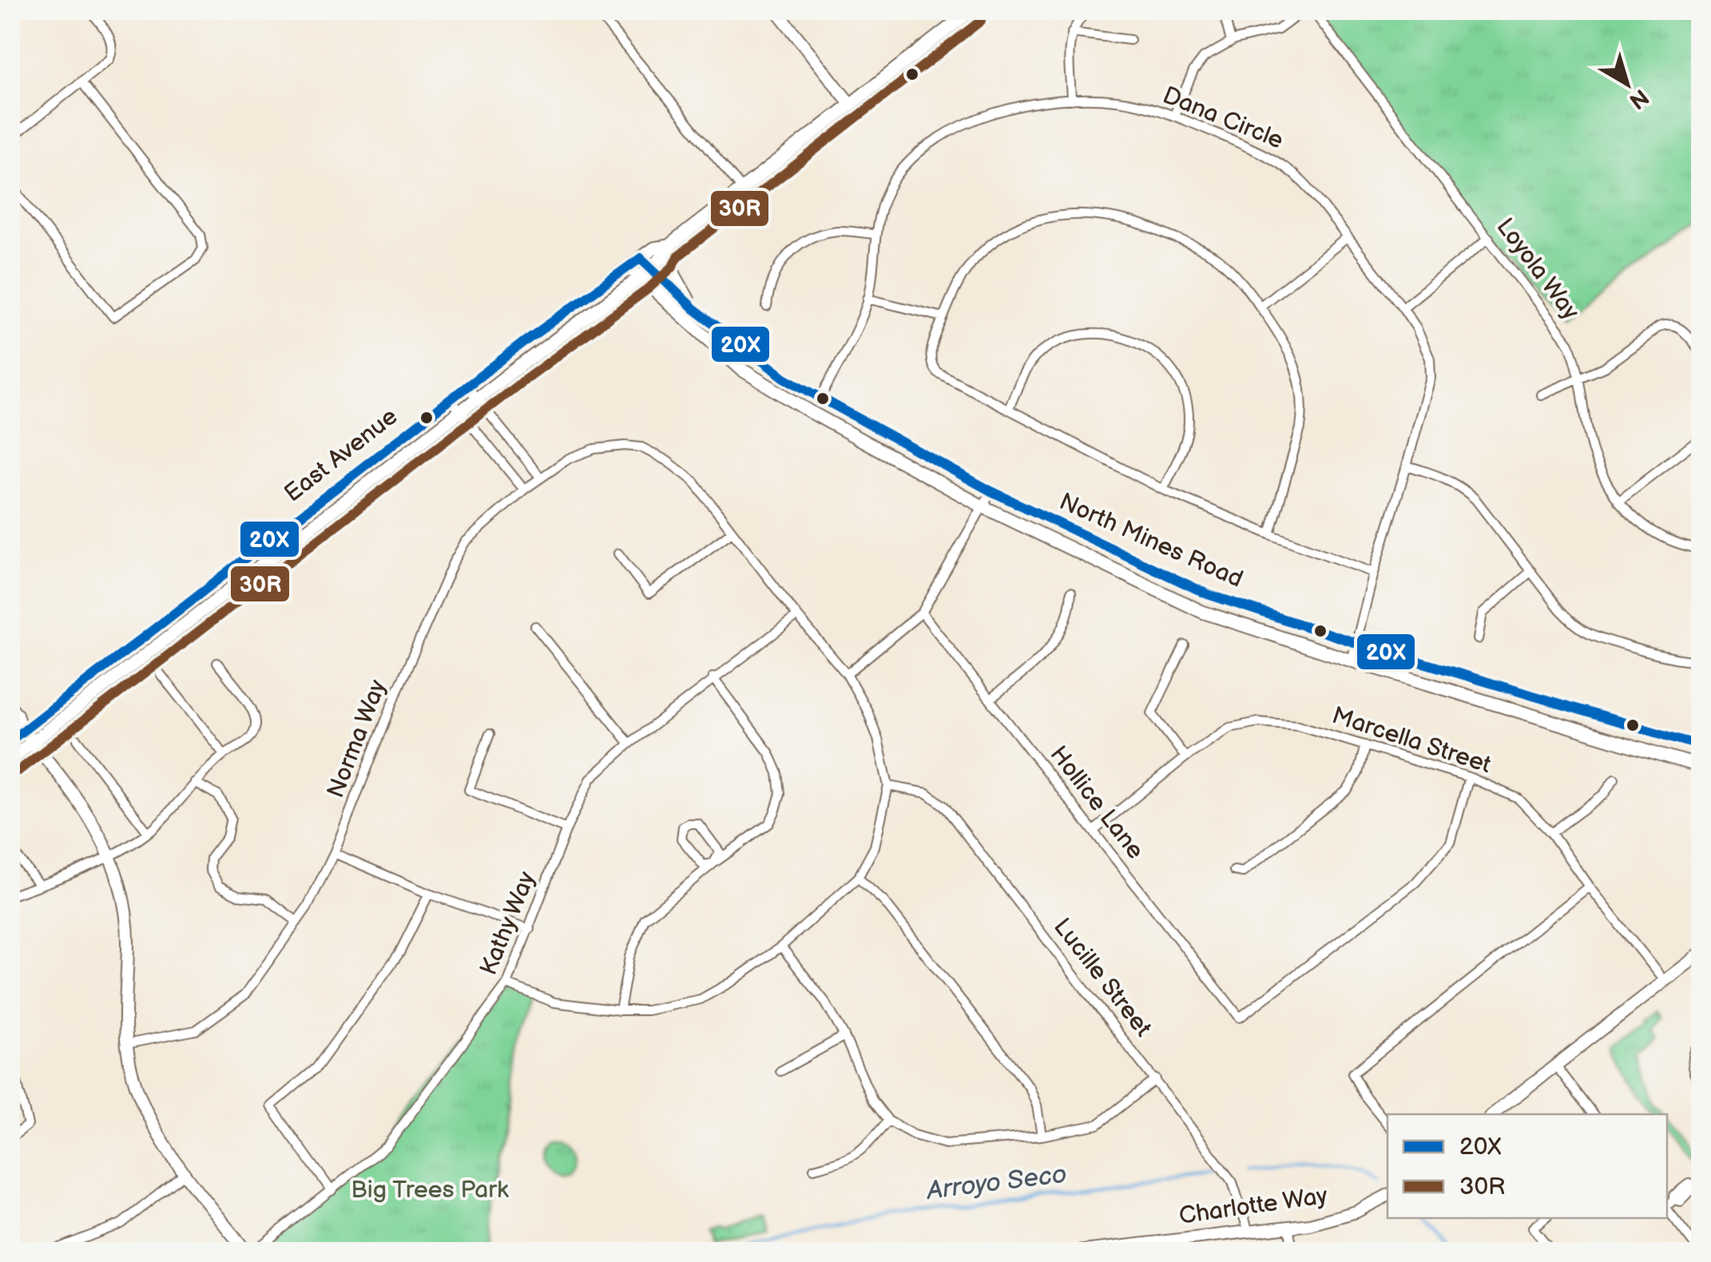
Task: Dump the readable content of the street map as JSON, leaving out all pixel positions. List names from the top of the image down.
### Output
{
  "streets": {
    "main road": ["East Avenue", "North Mines Road"],
    "street": [
      "Dana Circle",
      "Loyola Way",
      "Norma Way",
      "Marcella Street",
      "Hollice Lane",
      "Kathy Way",
      "Lucille Street",
      "Charlotte Way"
    ]
  },
  "crossings": [
    ["Dana Circle", "North Mines Road"],
    ["East Avenue", "North Mines Road"],
    ["Marcella Street", "Hollice Lane"],
    ["Lucille Street", "Charlotte Way"]
  ],
  "water": ["Arroyo Seco"],
  "parks": ["Big Trees Park"],
  "lines": ["transit line 30R", "transit line 20X"],
  "legend": ["20X", "30R"],
  "north": "bottom right"
}
